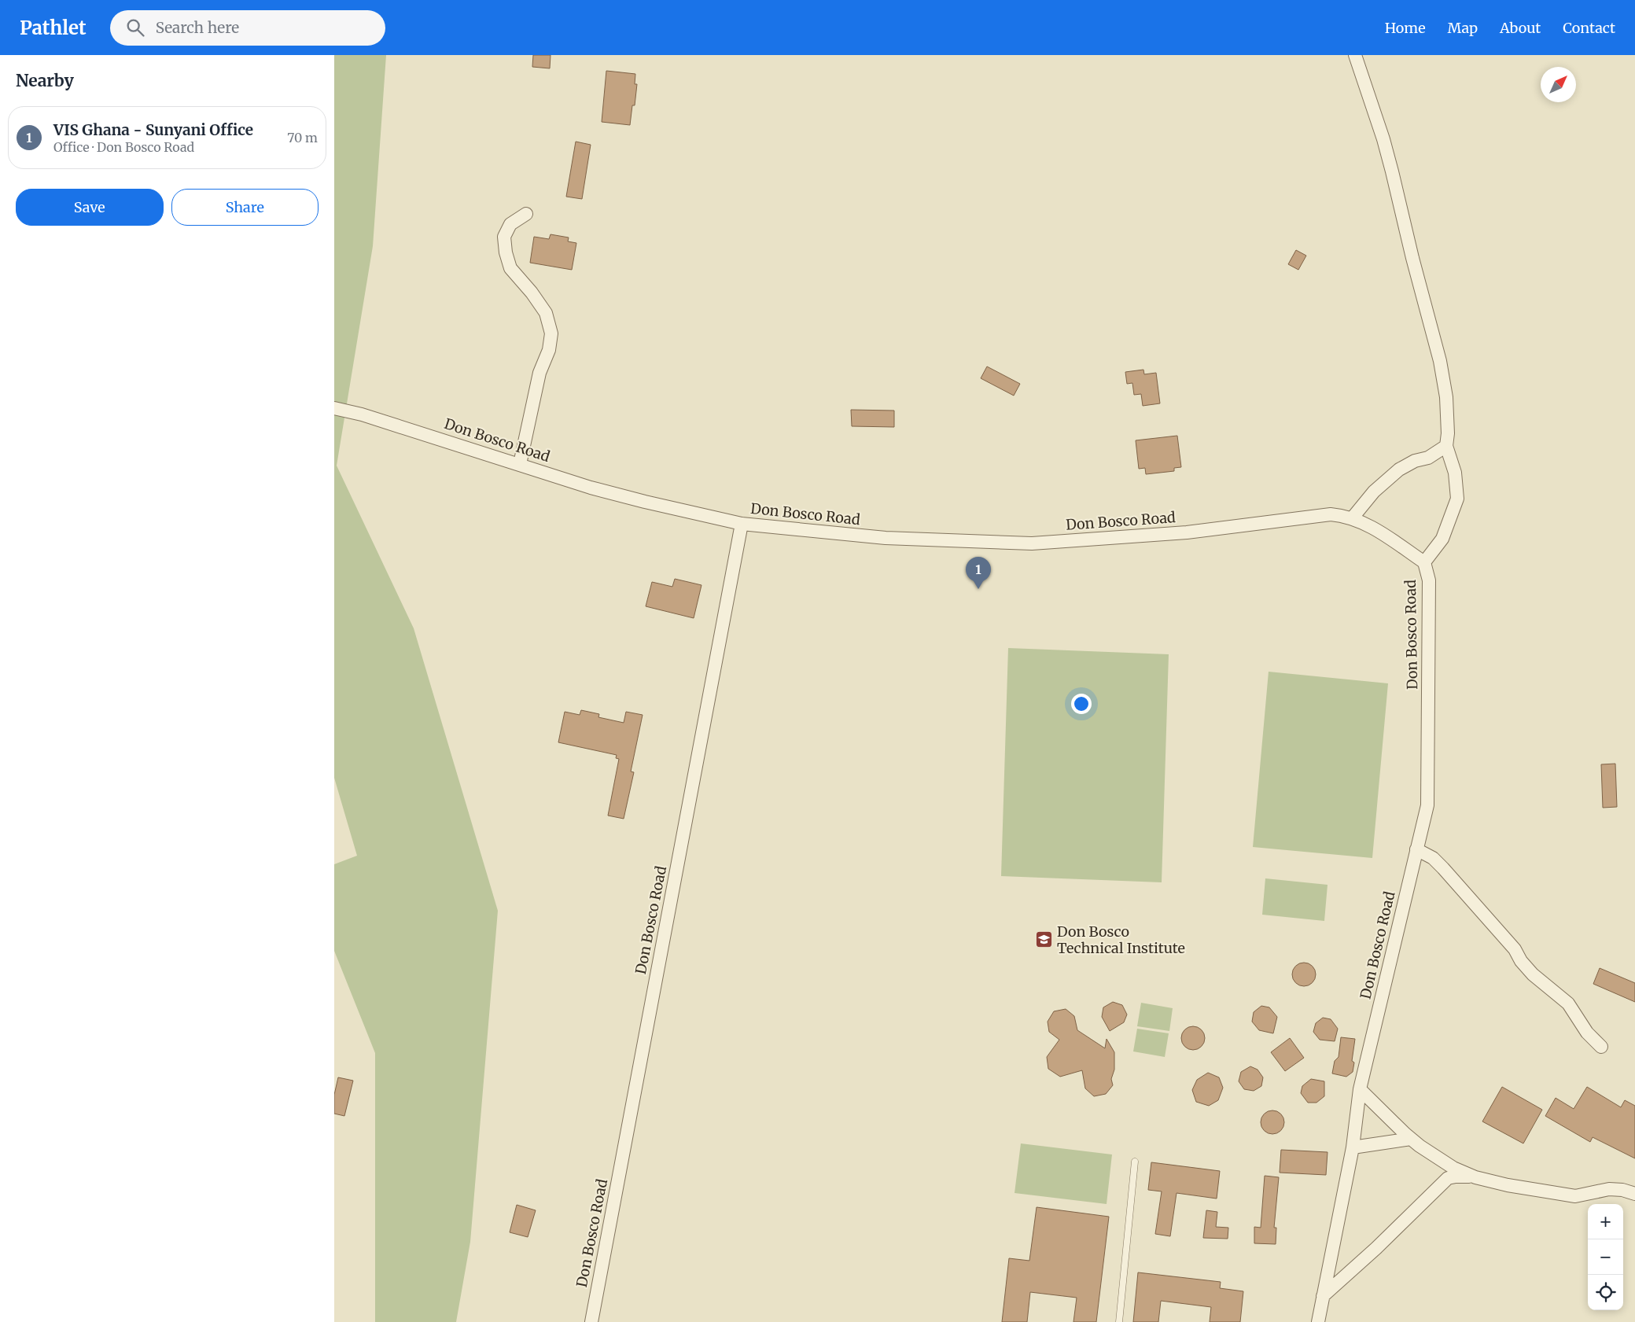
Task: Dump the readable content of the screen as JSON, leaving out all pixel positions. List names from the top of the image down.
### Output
{
  "streets": {
    "street": ["Don Bosco Road"]
  },
  "places": {
    "school or university": ["Don Bosco Technical Institute"]
  },
  "north": "top right",
  "page": {
    "header": "Pathlet",
    "search": "Search here",
    "nav": [
      "Home",
      "Map",
      "About",
      "Contact"
    ],
    "heading": "Nearby",
    "list": [
      {
        "mark": "1",
        "name": "VIS Ghana - Sunyani Office",
        "note": "Office · Don Bosco Road",
        "value": "70 m"
      }
    ],
    "buttons": ["Save", "Share"],
    "pins": "1",
    "map_buttons": ["+", "−"]
  }
}
